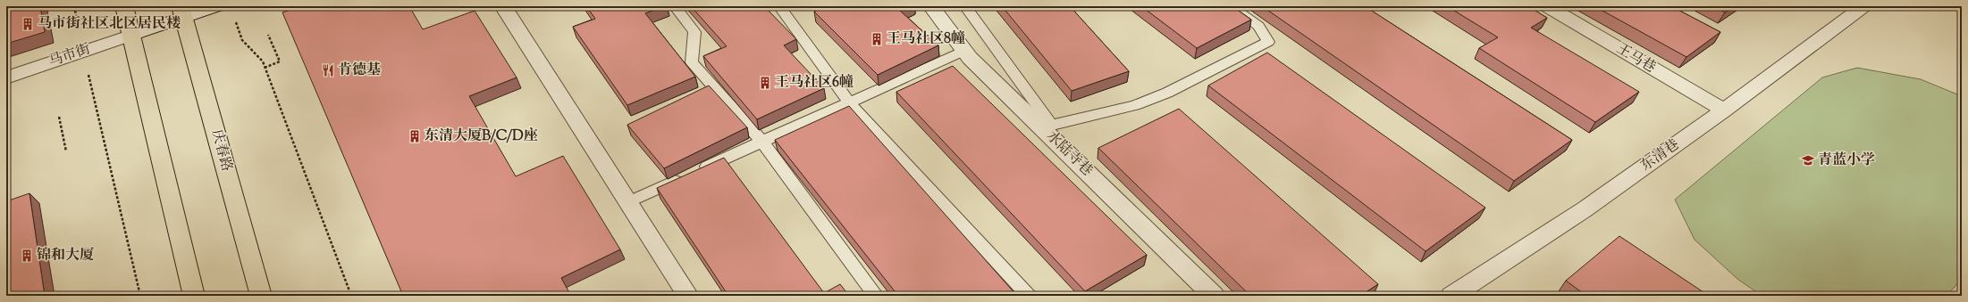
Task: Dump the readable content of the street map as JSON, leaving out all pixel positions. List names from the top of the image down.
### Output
{
  "streets": {
    "main road": ["庆春路"],
    "street": [
      "马市街",
      "王马巷",
      "水陆寺巷",
      "东清巷"
    ]
  },
  "crossings": [
    ["马市街", "庆春路"],
    ["王马巷", "东清巷"]
  ],
  "places": {
    "building": [
      "马市街社区北区居民楼",
      "王马社区8幢",
      "王马社区6幢",
      "东清大厦B/C/D座",
      "锦和大厦"
    ],
    "restaurant": ["肯德基"],
    "school or university": ["青蓝小学"]
  }
}
